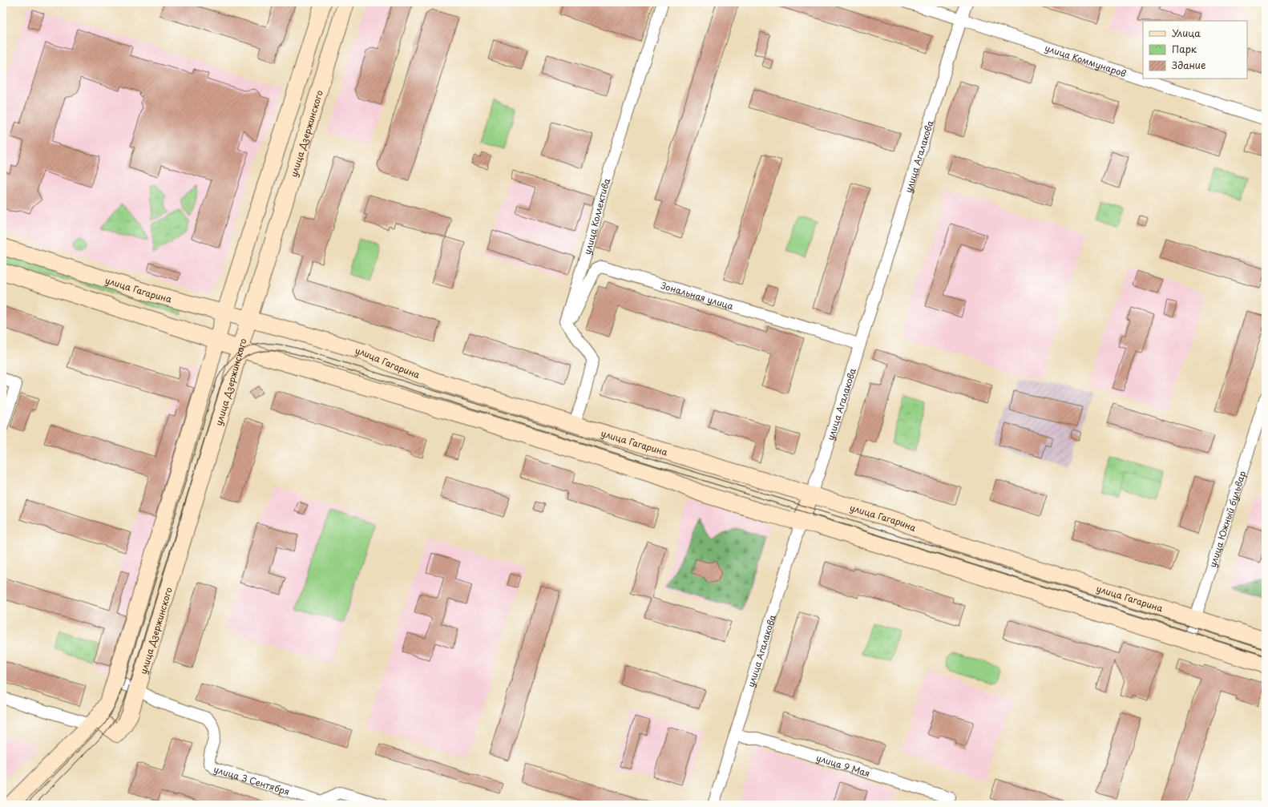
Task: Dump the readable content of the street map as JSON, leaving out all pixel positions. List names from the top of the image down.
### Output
{
  "streets": {
    "main road": ["улица Дзержинского", "улица Агалакова", "улица Гагарина"],
    "street": [
      "улица Коммунаров",
      "улица Коллектива",
      "Зональная улица",
      "улица Южный бульвар",
      "улица 9 Мая",
      "улица 3 Сентября"
    ]
  },
  "crossings": [
    ["улица Коммунаров", "улица Агалакова"],
    ["улица Дзержинского", "улица Гагарина"],
    ["улица Дзержинского", "улица 3 Сентября"],
    ["улица Агалакова", "улица Гагарина"],
    ["улица Агалакова", "Зональная улица"],
    ["улица Агалакова", "улица 9 Мая"],
    ["улица Коллектива", "Зональная улица"],
    ["улица Гагарина", "улица Южный бульвар"]
  ],
  "legend": ["Улица", "Парк", "Здание"]
}
